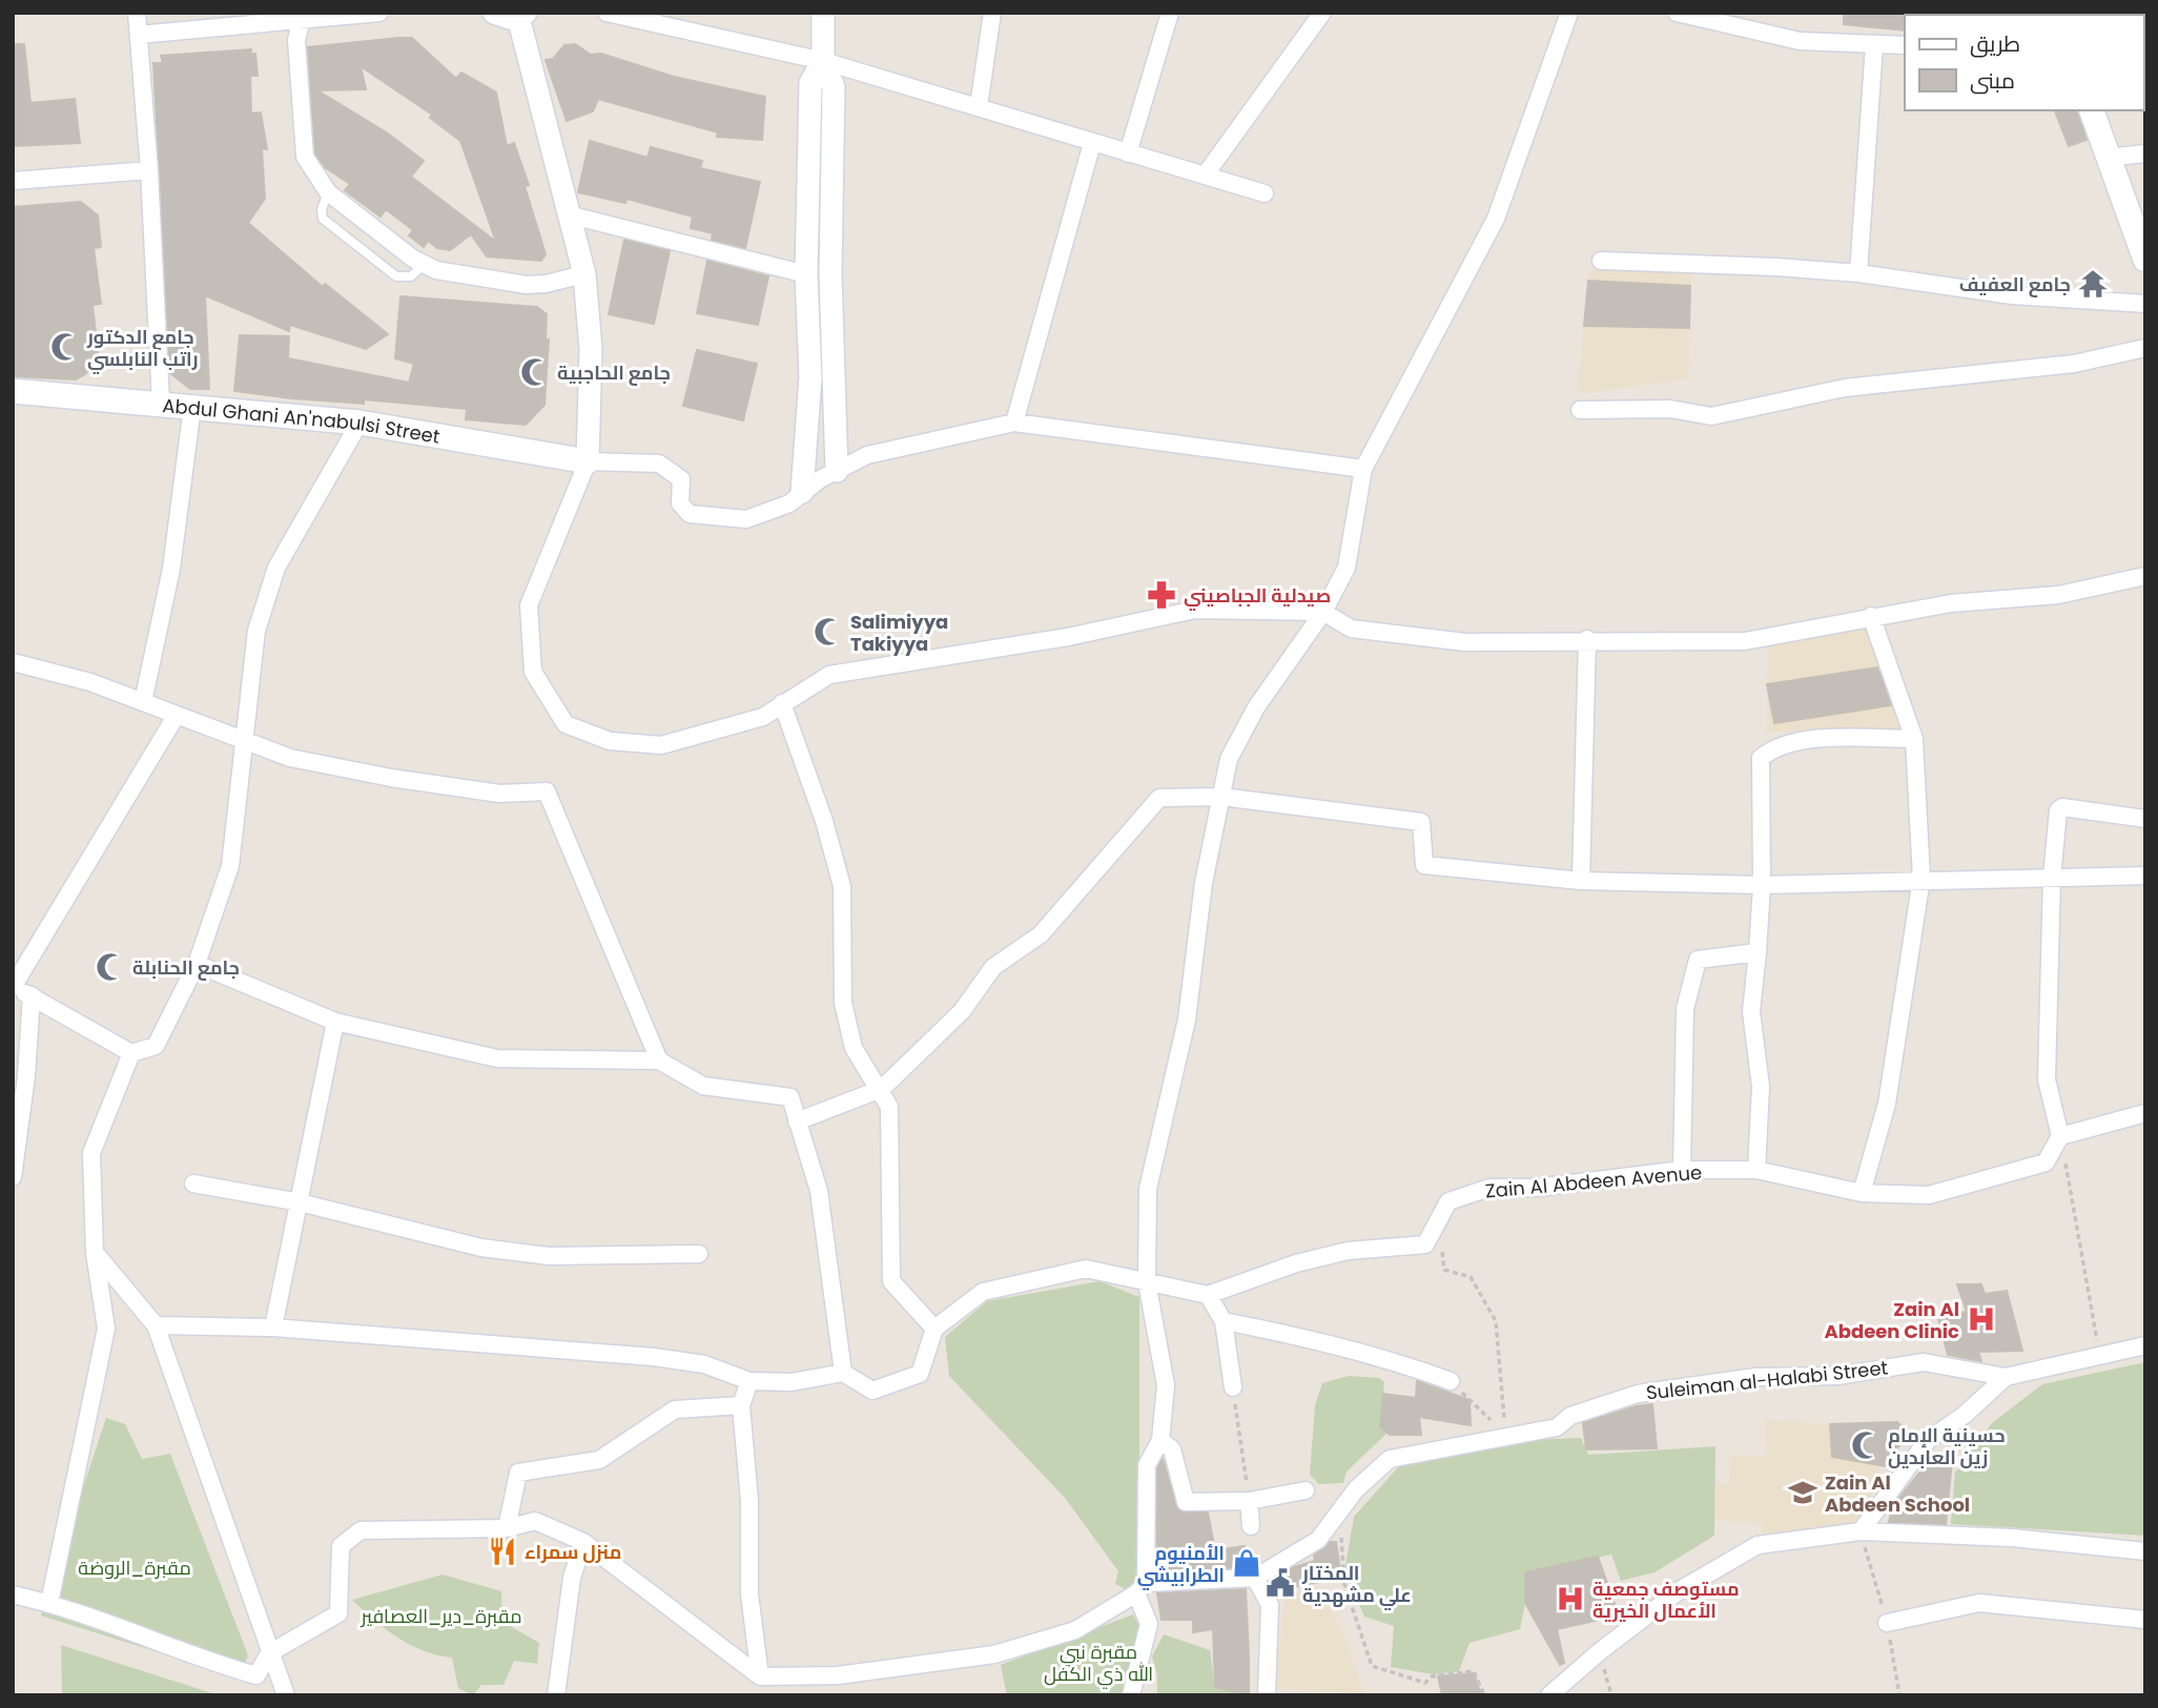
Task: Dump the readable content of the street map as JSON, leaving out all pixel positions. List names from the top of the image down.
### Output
{
  "streets": {
    "main road": ["Abdul Ghani An'nabulsi Street"],
    "street": ["Zain Al Abdeen Avenue", "Suleiman al-Halabi Street"]
  },
  "parks": ["مقبرة_الروضة", "مقبرة_دير_العصافير", "مقبرة نبي الله ذي الكفل"],
  "places": {
    "temple": ["جامع العفيف"],
    "mosque": [
      "جامع الدكتور راتب النابلسي",
      "جامع الحاجبية",
      "Salimiyya Takiyya",
      "جامع الحنابلة",
      "حسينية الإمام زين العابدين"
    ],
    "pharmacy": ["صيدلية الجباصيني"],
    "hospital": ["Zain Al Abdeen Clinic", "مستوصف جمعية الأعمال الخيرية"],
    "school or university": ["Zain Al Abdeen School"],
    "restaurant": ["منزل سمراء"],
    "shop": ["الأمنيوم الطرابيشي"],
    "public building": ["المختار علي مشهدية"]
  },
  "legend": ["طريق", "مبنى"]
}
